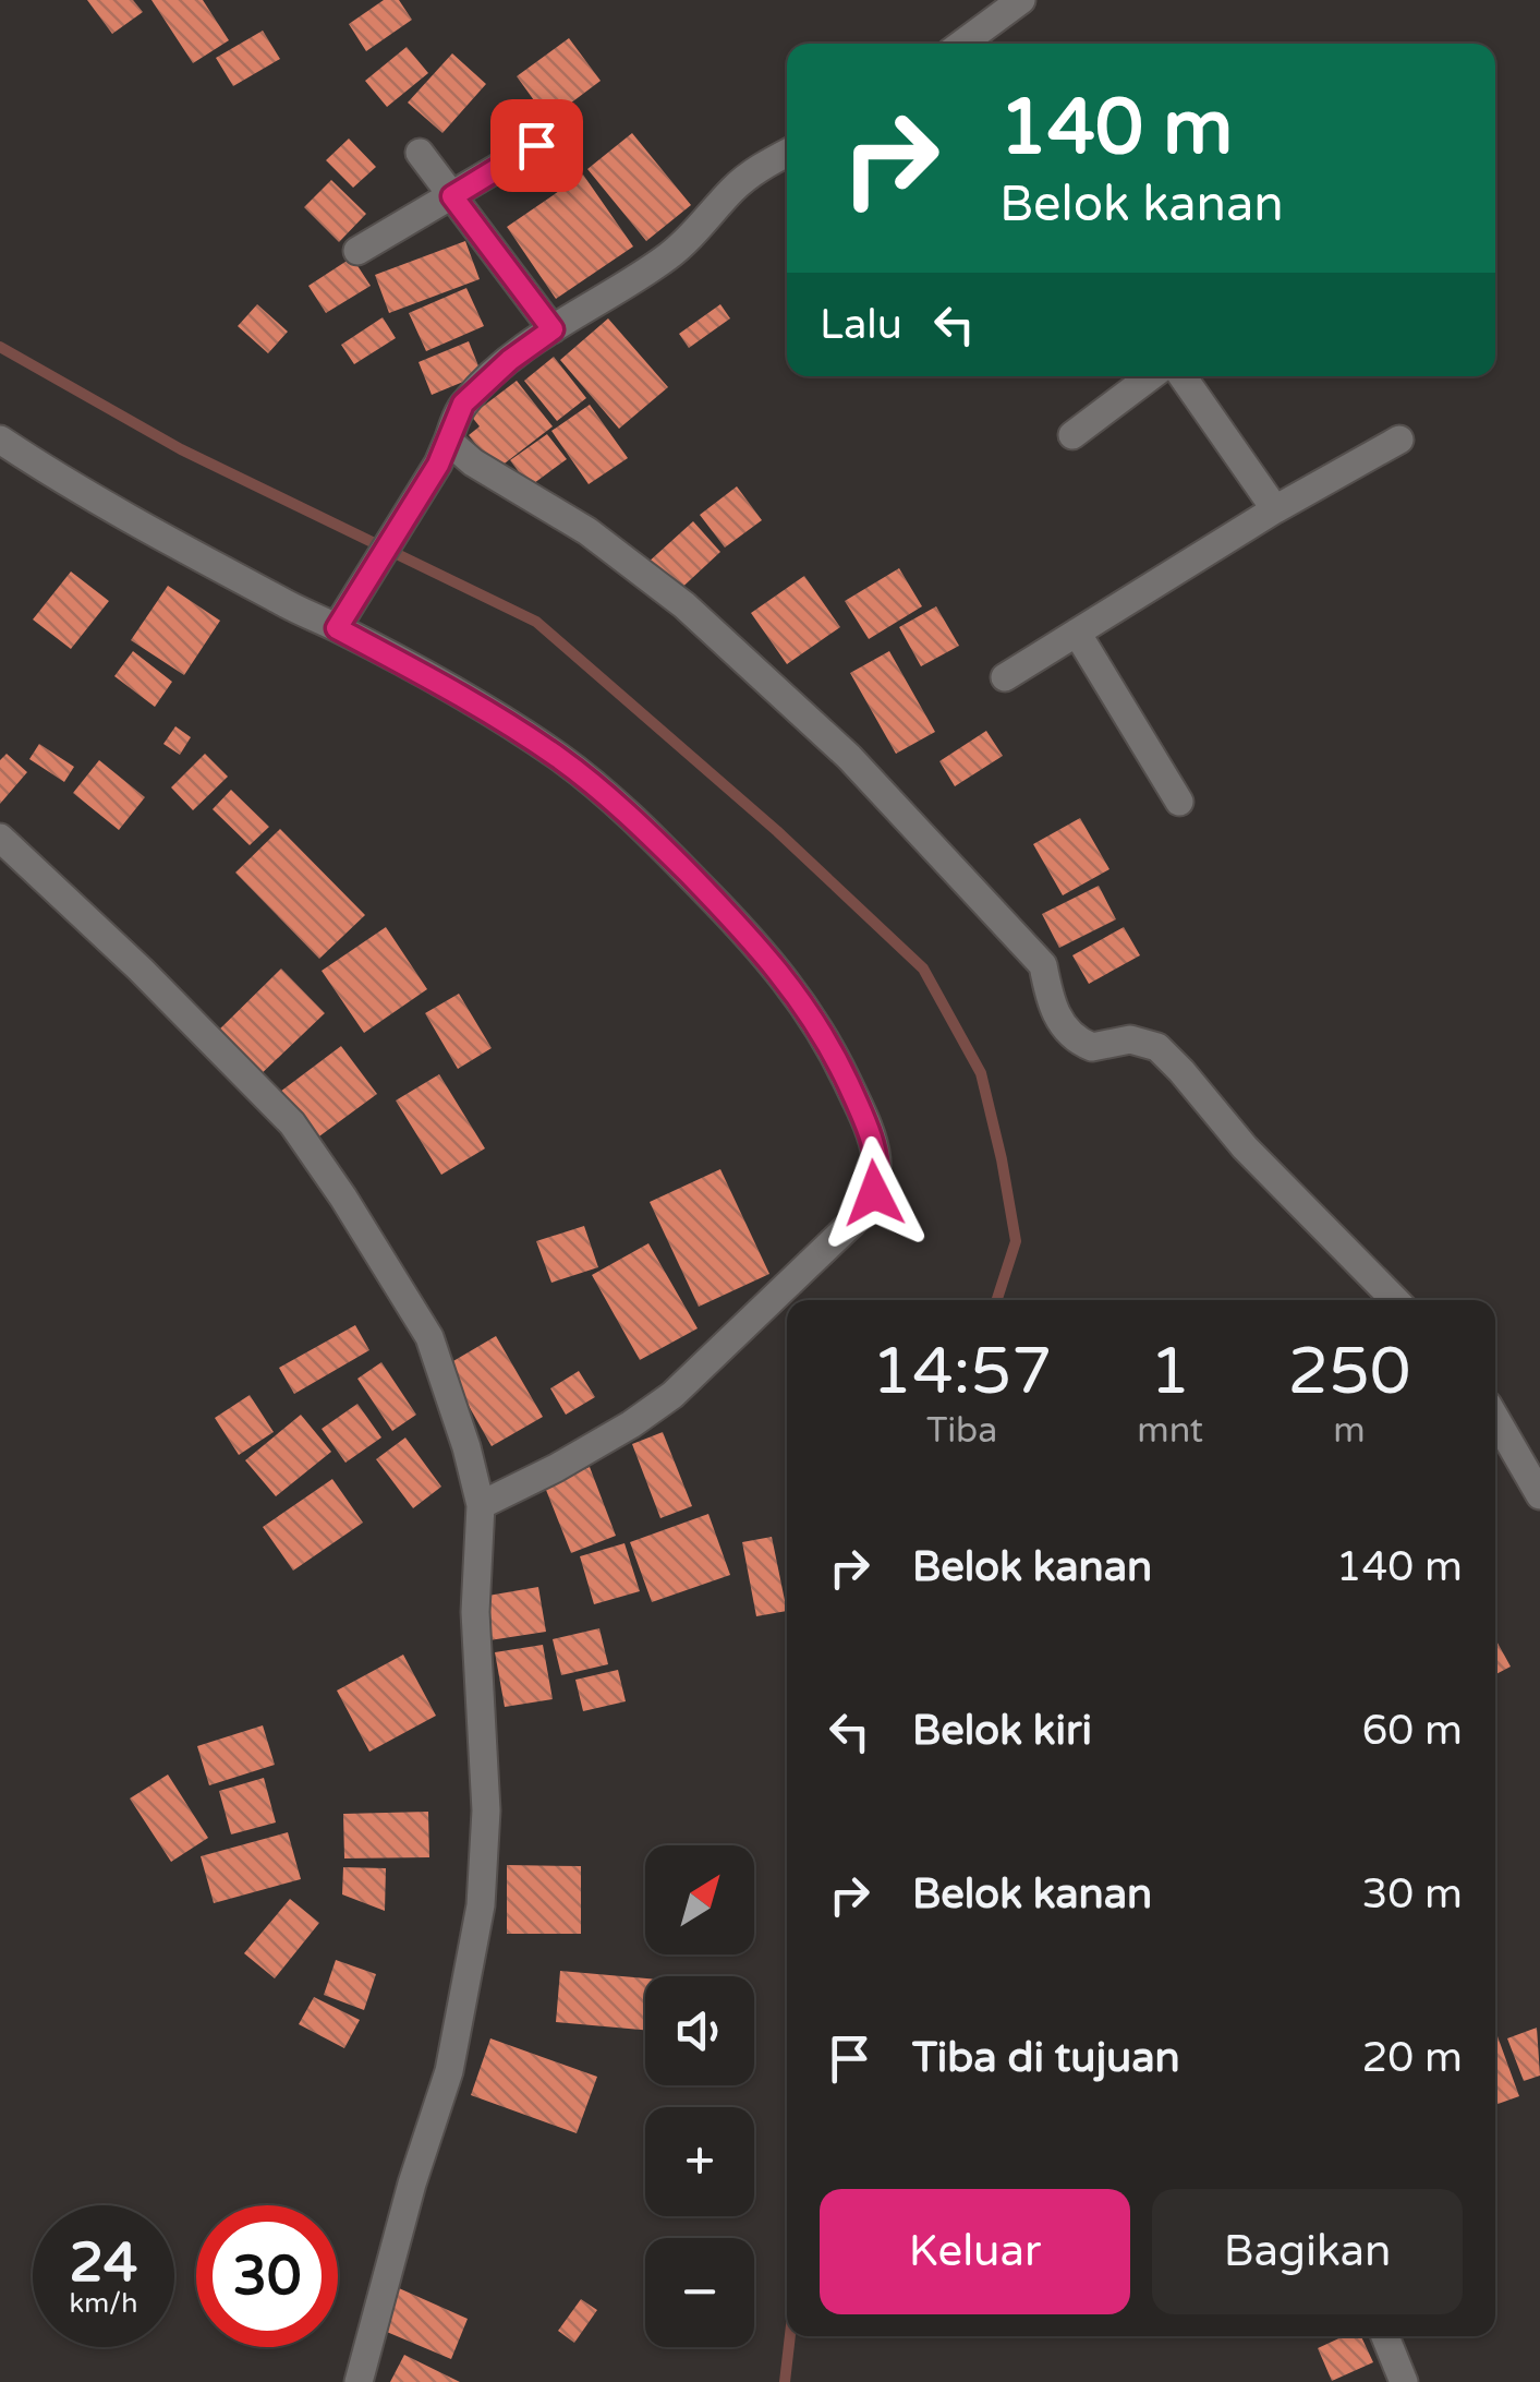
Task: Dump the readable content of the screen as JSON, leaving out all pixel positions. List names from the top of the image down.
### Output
{
  "north": "top right",
  "page": {
    "turn": ["140 m", "Belok kanan"],
    "then": "Lalu",
    "eta": [
      "14:57",
      "Tiba",
      "1",
      "mnt",
      "250",
      "m"
    ],
    "list": [
      {
        "name": "Belok kanan",
        "value": "140 m"
      },
      {
        "name": "Belok kiri",
        "value": "60 m"
      },
      {
        "name": "Belok kanan",
        "value": "30 m"
      },
      {
        "name": "Tiba di tujuan",
        "value": "20 m"
      }
    ],
    "map_buttons": ["+", "−"],
    "buttons": ["Keluar", "Bagikan"],
    "speed": "24 km/h",
    "limit": "30"
  }
}
